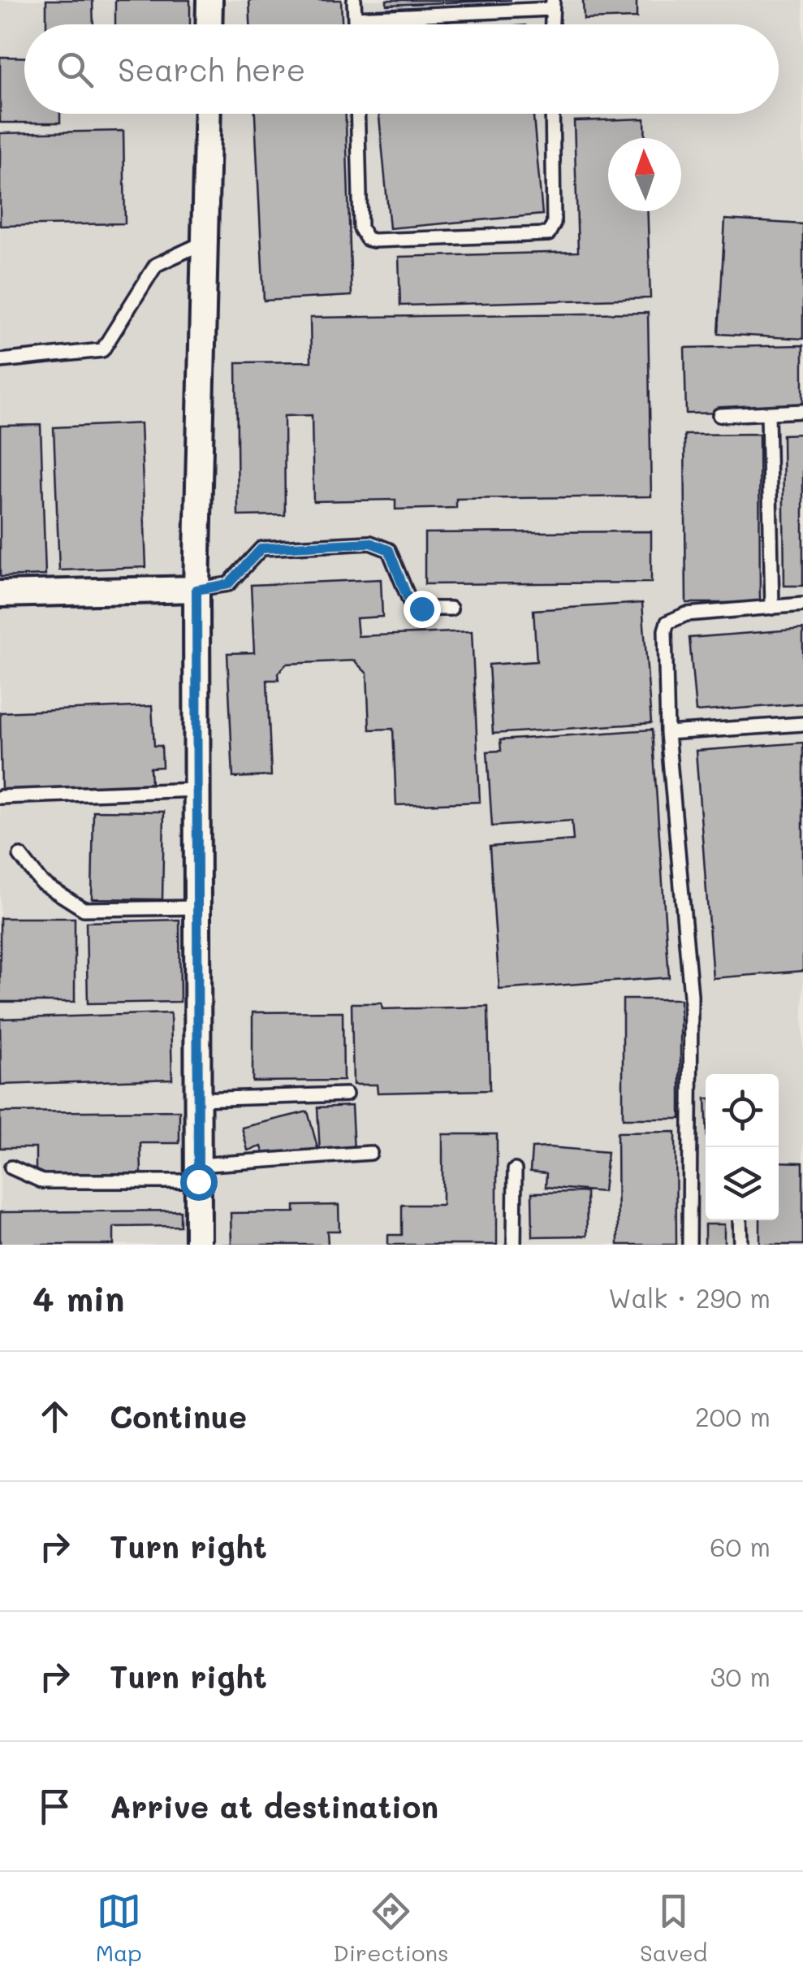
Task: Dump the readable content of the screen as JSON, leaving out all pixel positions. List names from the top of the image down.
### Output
{
  "north": "top",
  "page": {
    "search": "Search here",
    "heading": ["4 min", "Walk · 290 m"],
    "list": [
      ["Continue", "200 m"],
      ["Turn right", "60 m"],
      ["Turn right", "30 m"],
      "Arrive at destination"
    ],
    "nav": ["Map", "Directions", "Saved"]
  }
}
